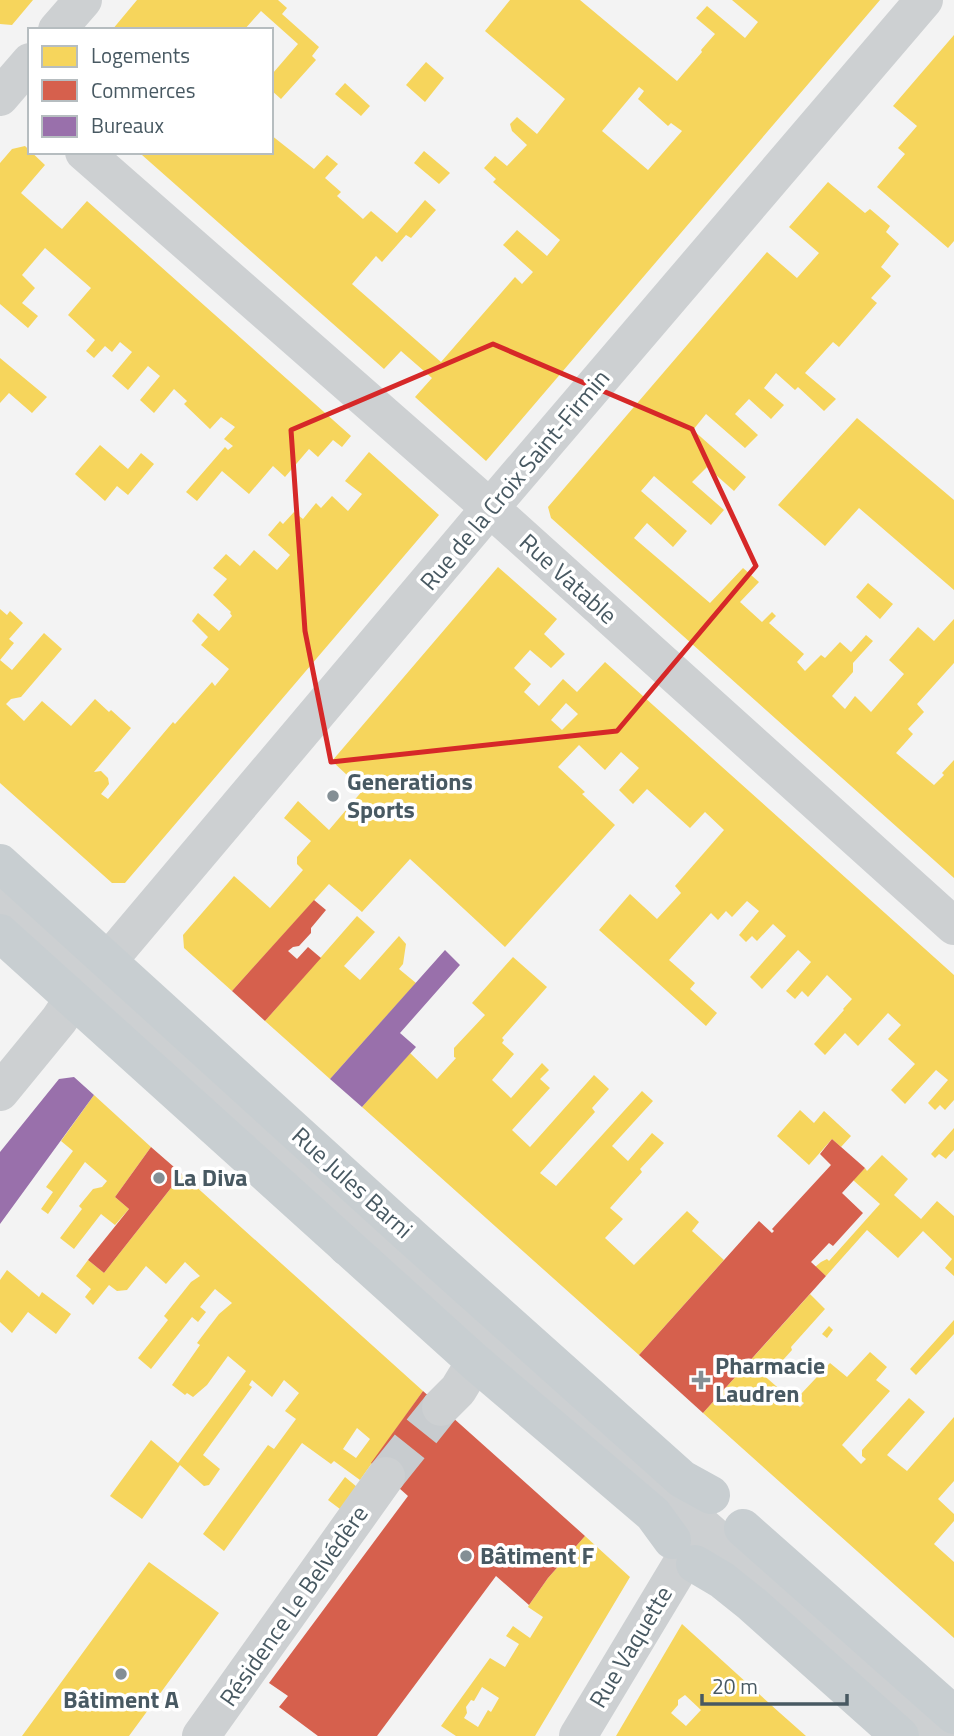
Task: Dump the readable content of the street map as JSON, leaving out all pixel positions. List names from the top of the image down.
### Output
{
  "streets": {
    "main road": ["Rue Jules Barni"],
    "street": [
      "Rue de la Croix Saint-Firmin",
      "Rue Vatable",
      "Résidence Le Belvédère",
      "Rue Vaquette"
    ]
  },
  "crossings": [
    ["Rue de la Croix Saint-Firmin", "Rue Vatable"],
    ["Rue de la Croix Saint-Firmin", "Rue Jules Barni"],
    ["Rue Jules Barni", "Rue Vaquette"]
  ],
  "places": {
    "other": [
      "Generations Sports",
      "La Diva",
      "Bâtiment F",
      "Bâtiment A"
    ],
    "health": ["Pharmacie Laudren"]
  },
  "legend": ["Logements", "Commerces", "Bureaux"],
  "scale_bar": "20 m"
}
